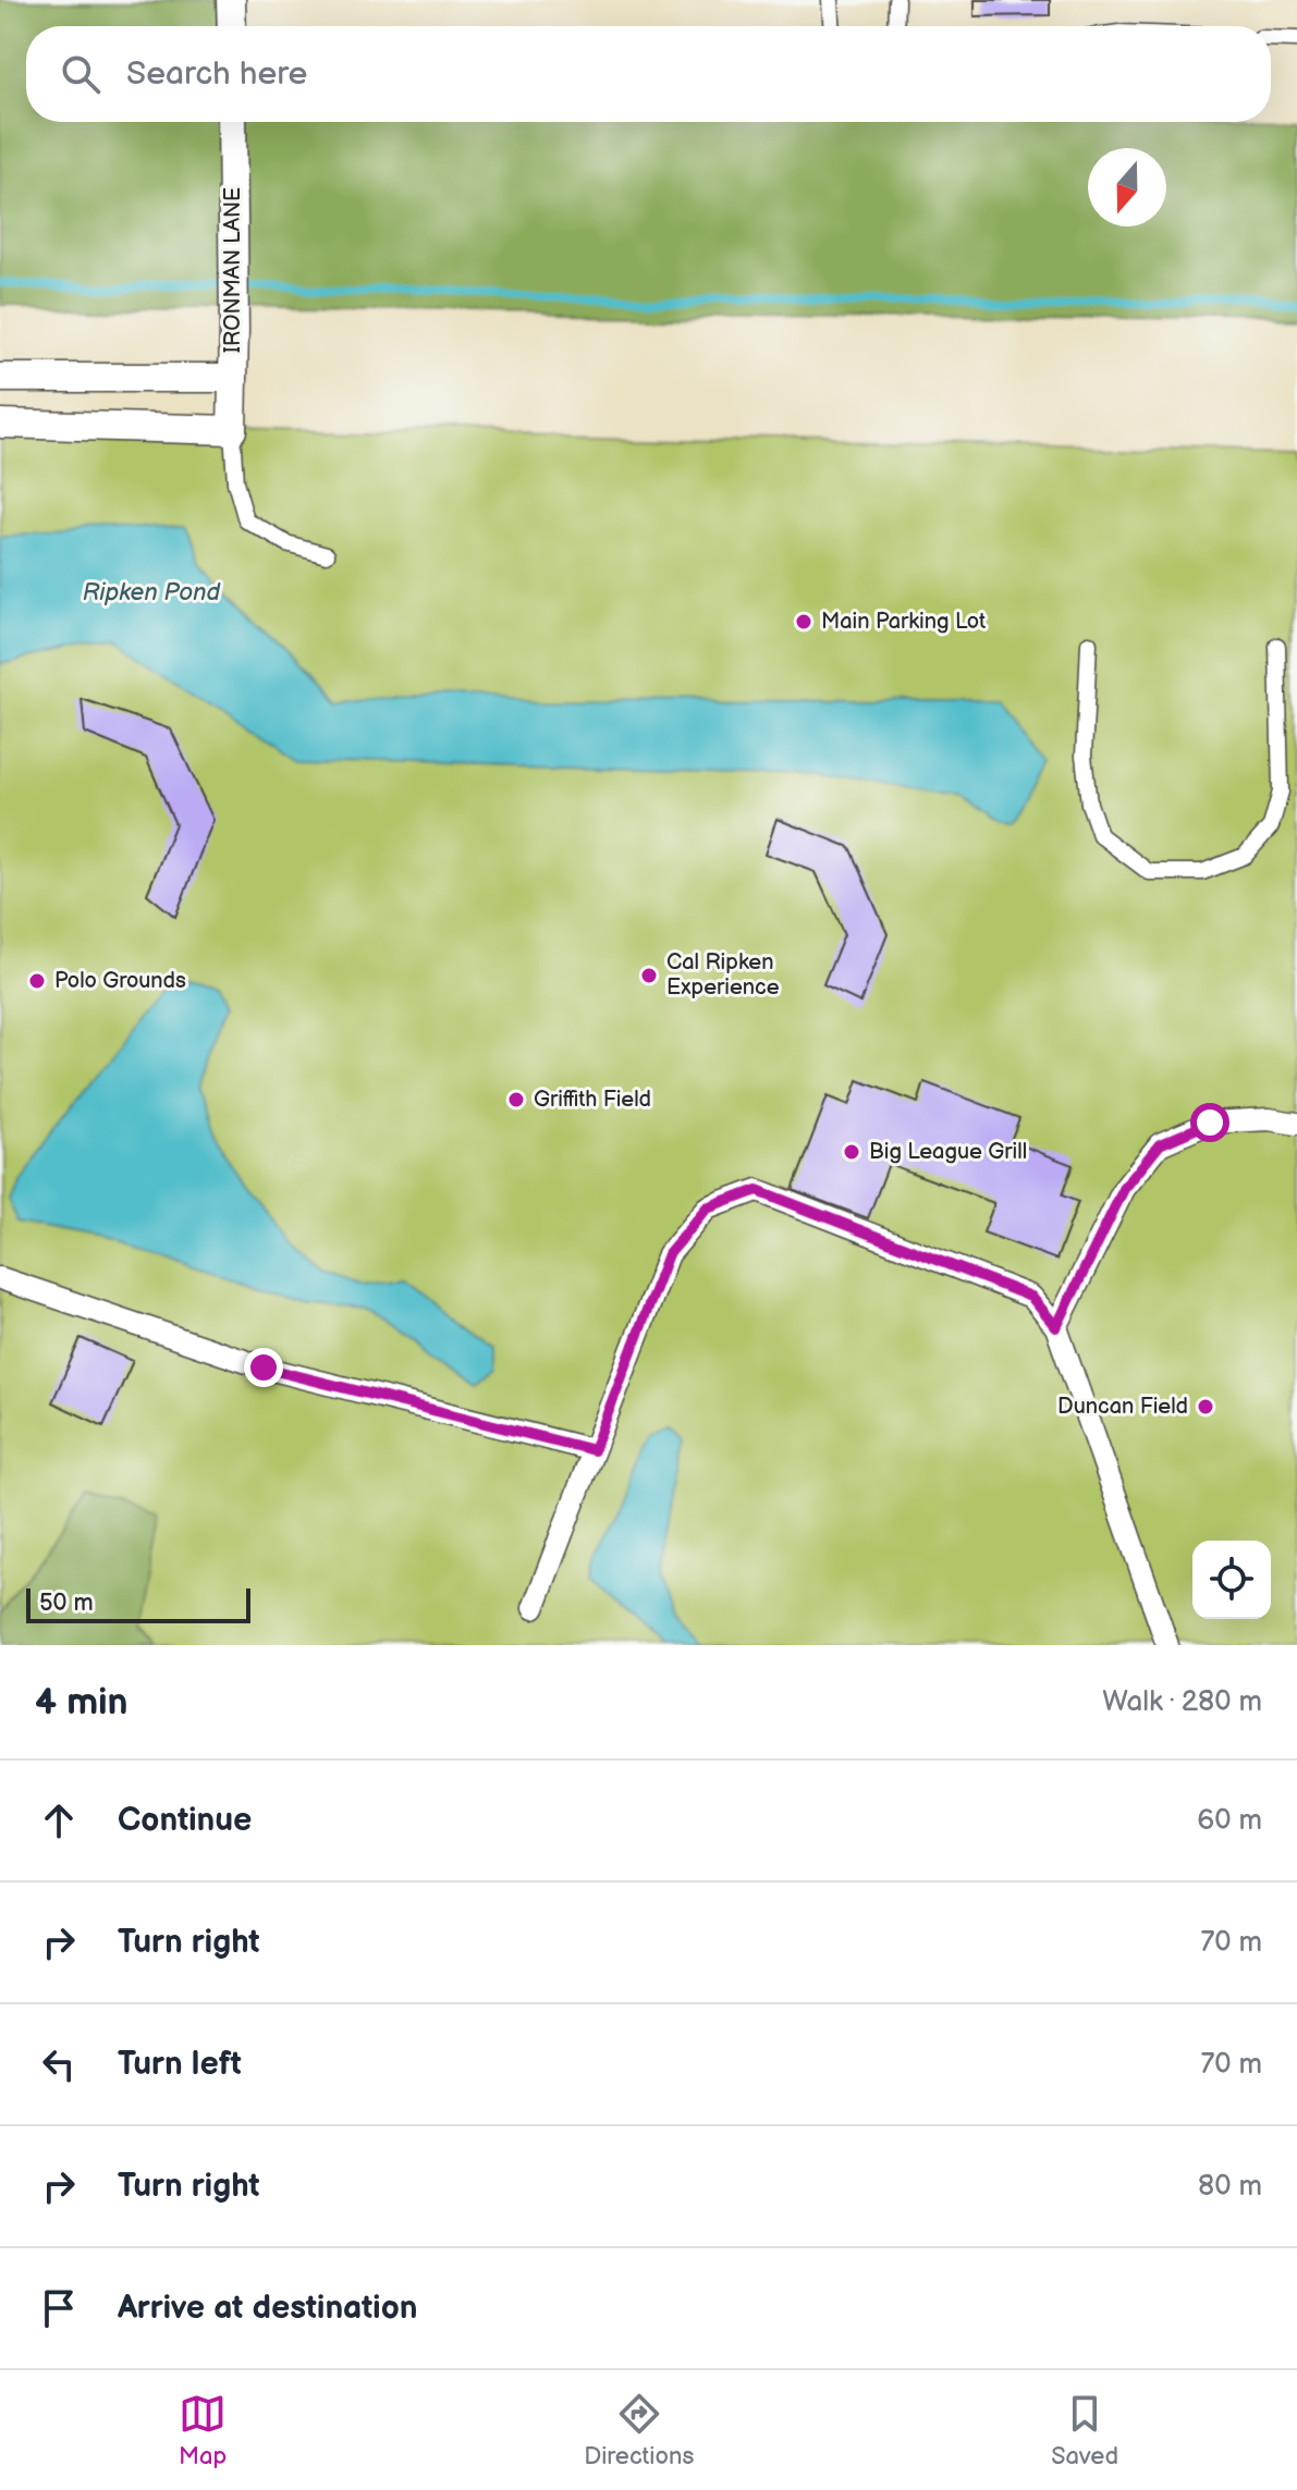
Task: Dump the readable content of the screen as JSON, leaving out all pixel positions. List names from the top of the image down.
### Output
{
  "streets": {
    "street": ["IRONMAN LANE"]
  },
  "water": ["Ripken Pond"],
  "places": [
    "Main Parking Lot",
    "Cal Ripken Experience",
    "Polo Grounds",
    "Griffith Field",
    "Big League Grill",
    "Duncan Field"
  ],
  "scale_bar": "50 m",
  "north": "bottom",
  "page": {
    "search": "Search here",
    "scale": "50 m",
    "heading": ["4 min", "Walk · 280 m"],
    "list": [
      ["Continue", "60 m"],
      ["Turn right", "70 m"],
      ["Turn left", "70 m"],
      ["Turn right", "80 m"],
      "Arrive at destination"
    ],
    "nav": ["Map", "Directions", "Saved"]
  }
}
